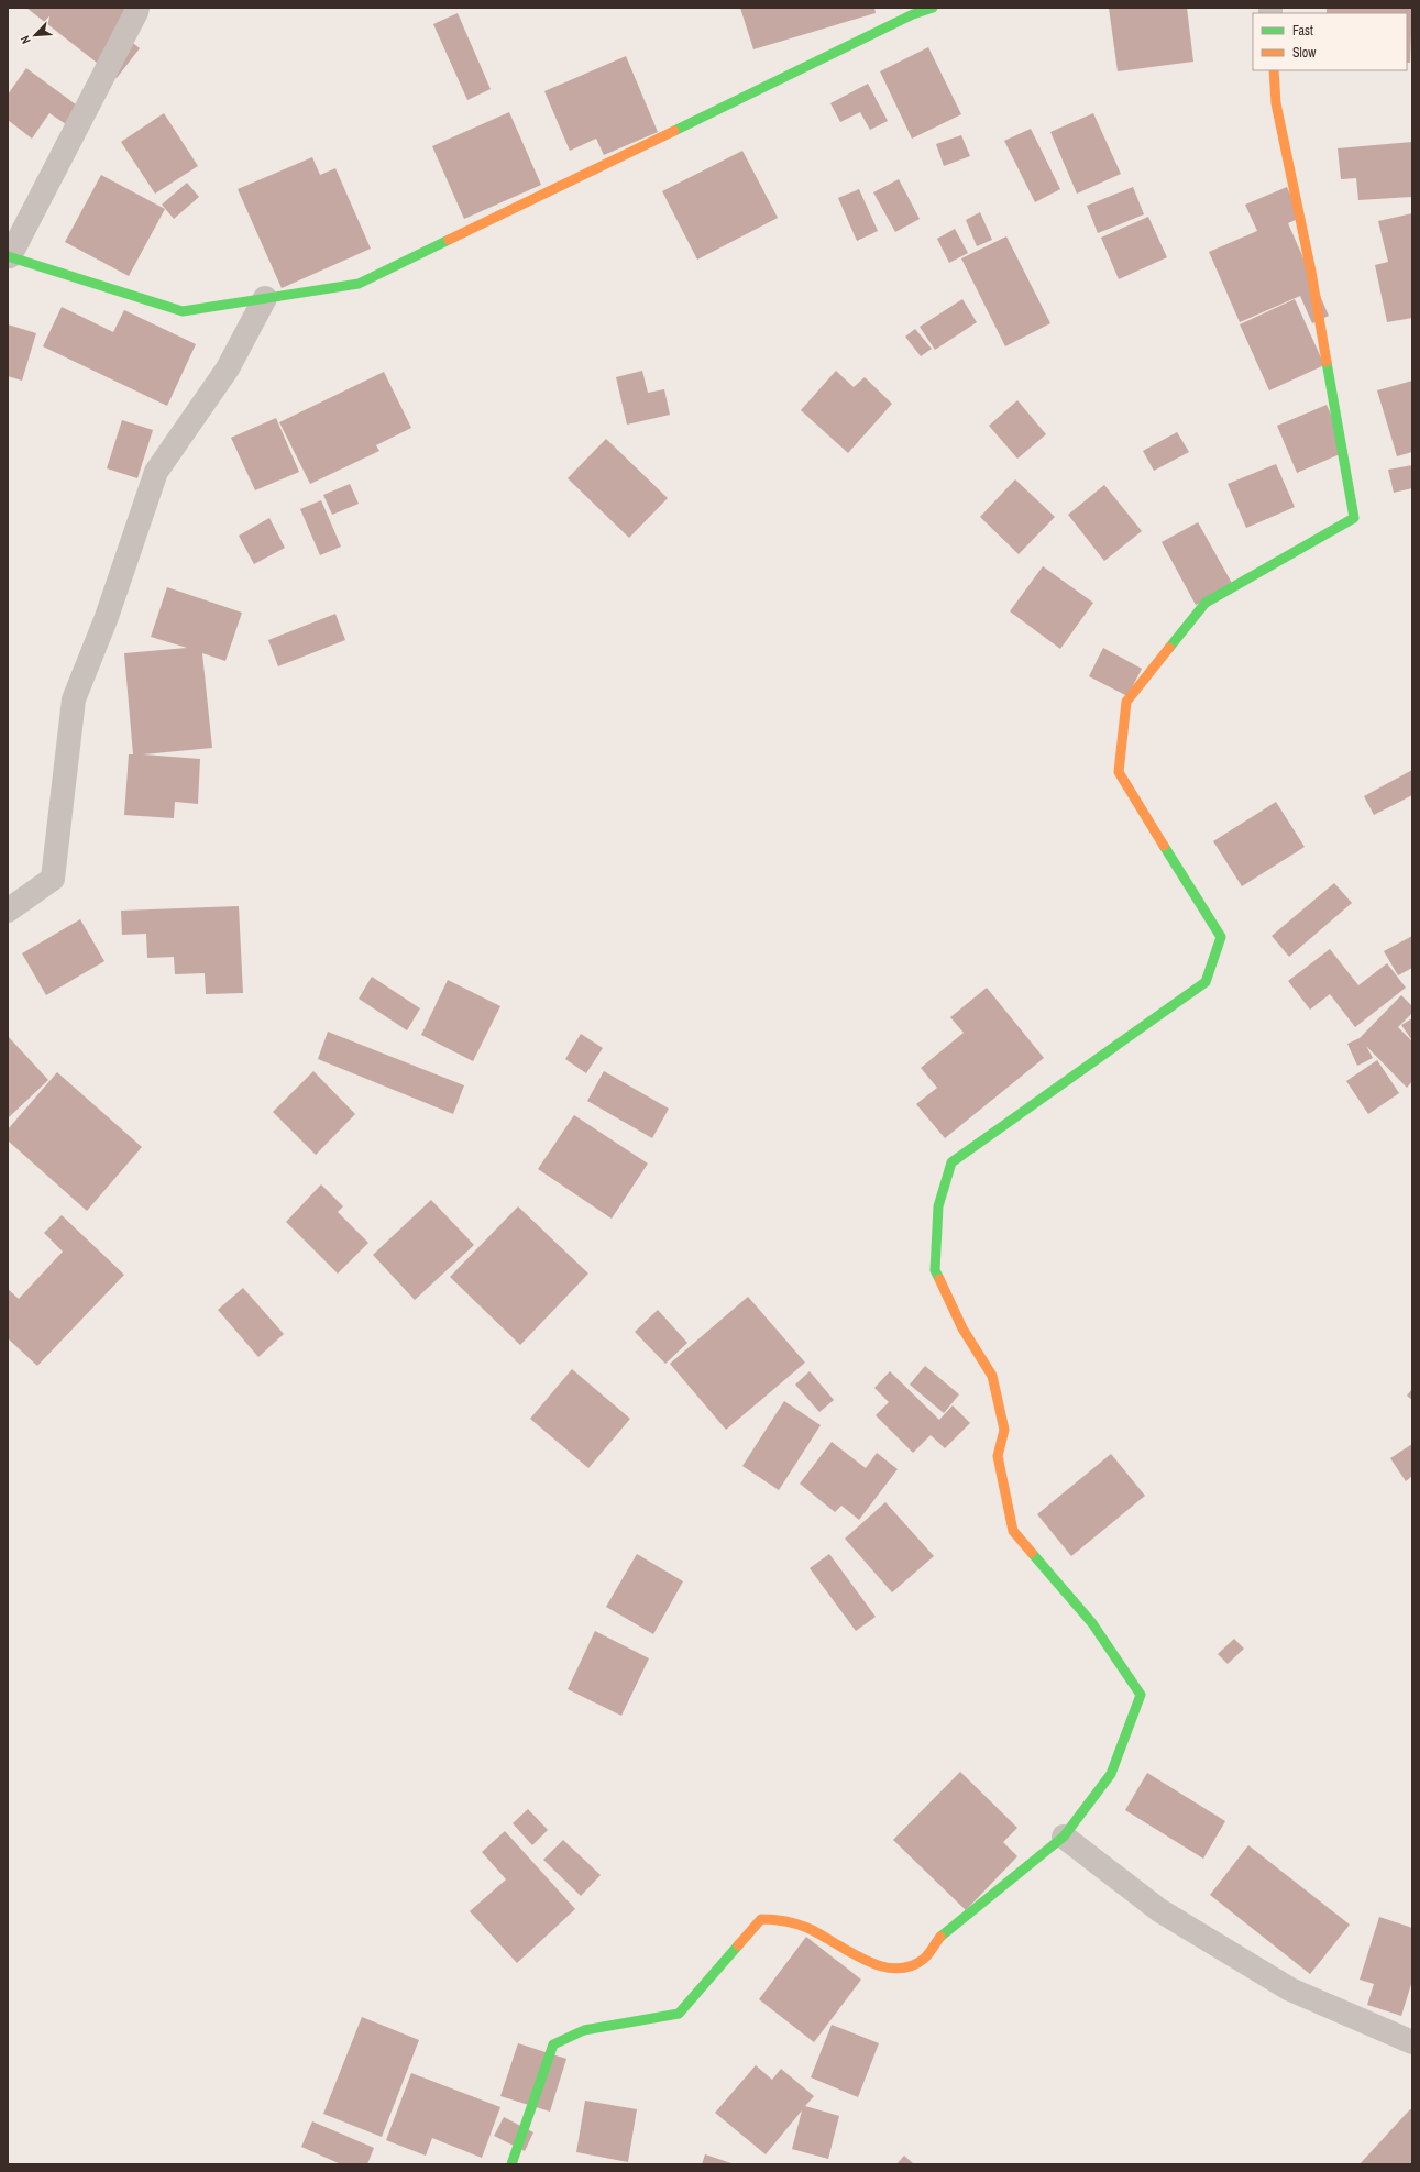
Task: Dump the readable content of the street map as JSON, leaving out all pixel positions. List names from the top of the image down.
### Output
{
  "legend": ["Fast", "Slow"],
  "north": "bottom left"
}
